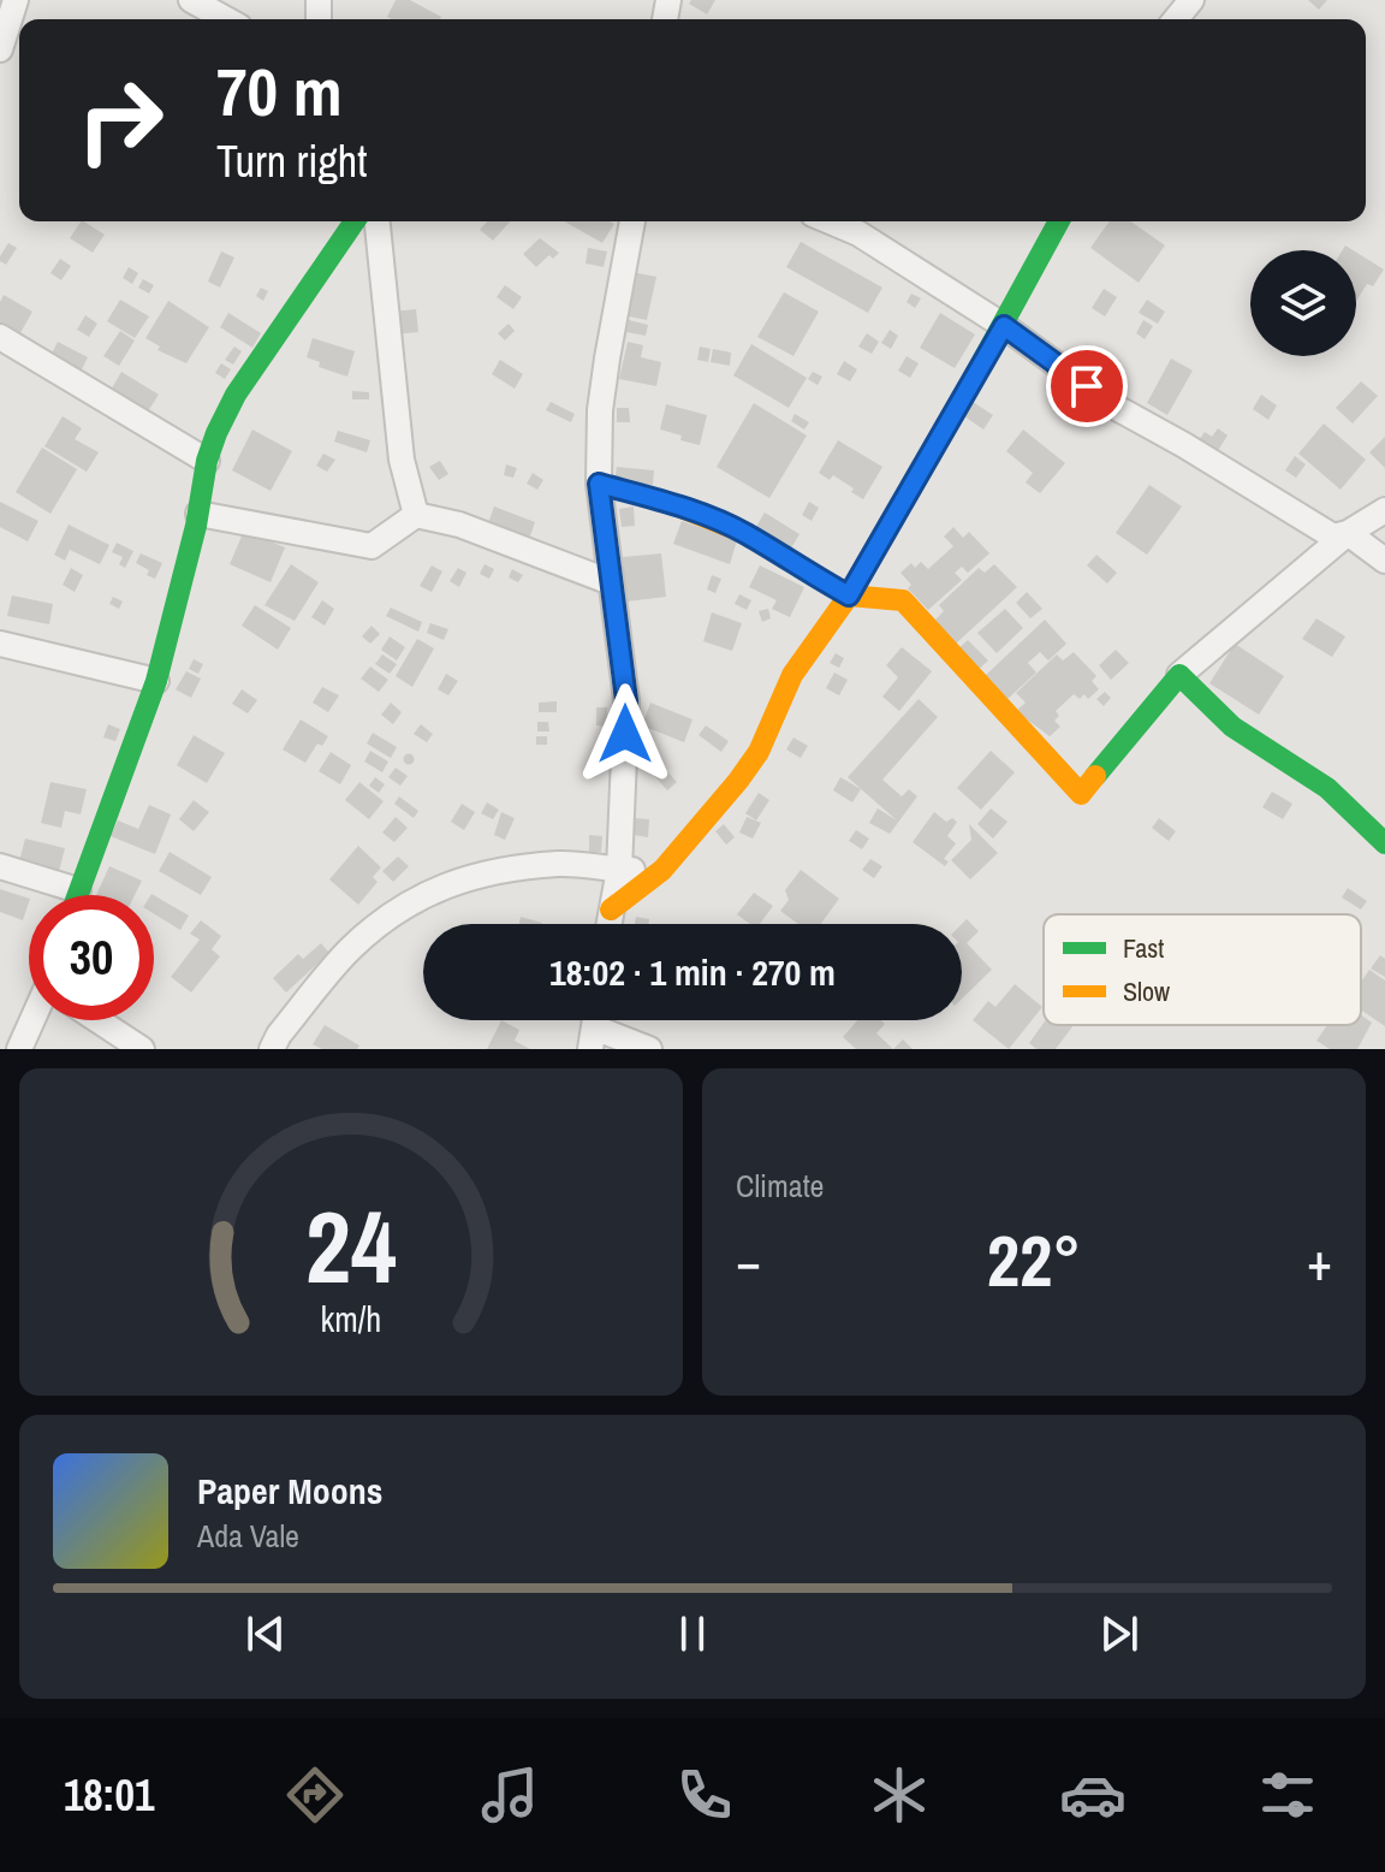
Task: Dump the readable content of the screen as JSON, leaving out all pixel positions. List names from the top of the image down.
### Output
{
  "legend": ["Fast", "Slow"],
  "page": {
    "turn": ["70 m", "Turn right"],
    "limit": "30",
    "trip": "18:02 · 1 min · 270 m",
    "tile": "Climate",
    "heat": ["−", "22°", "+"],
    "song": ["Paper Moons", "Ada Vale"],
    "tabs": "18:01",
    "gauge": ["24", "km/h"]
  }
}
